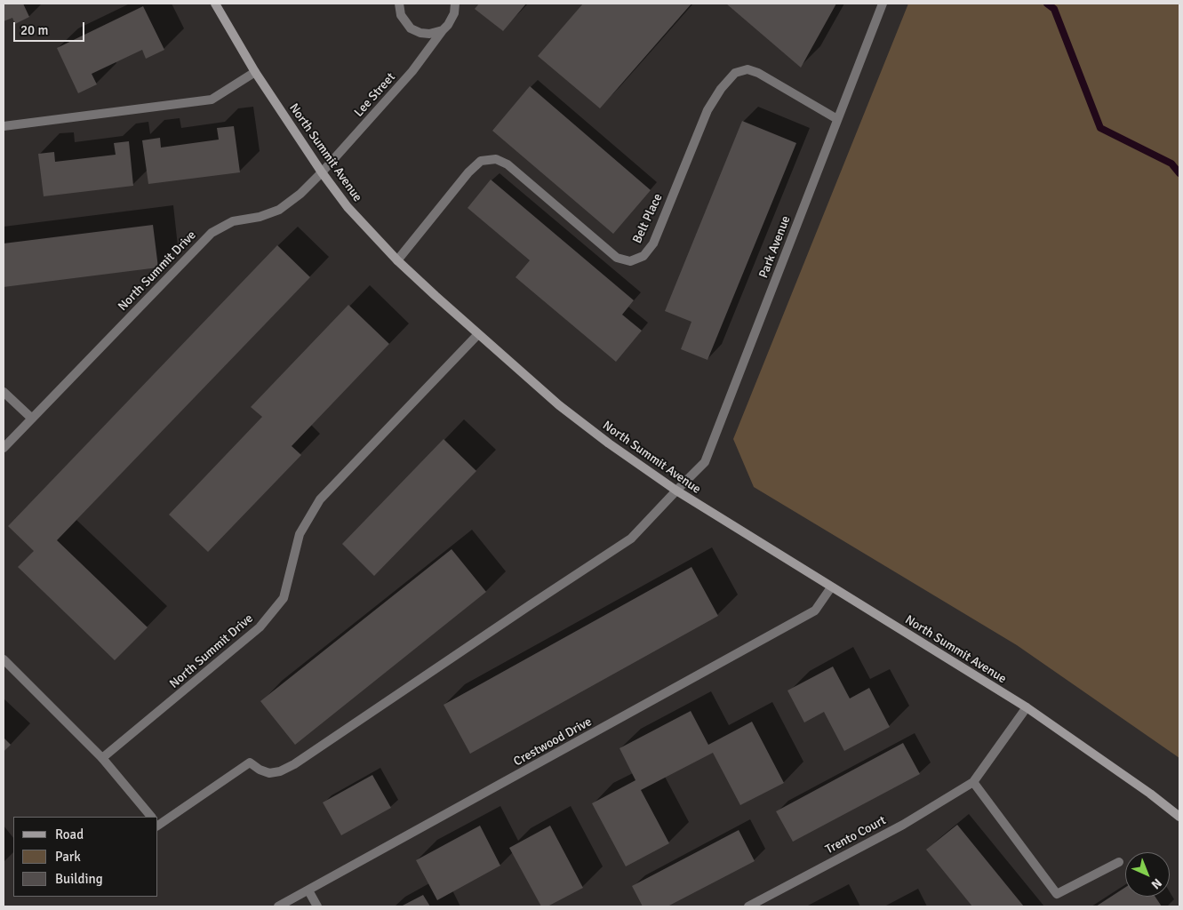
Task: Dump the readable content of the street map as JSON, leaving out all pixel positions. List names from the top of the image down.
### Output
{
  "streets": {
    "street": [
      "Lee Street",
      "North Summit Avenue",
      "Belt Place",
      "Park Avenue",
      "North Summit Drive",
      "Crestwood Drive",
      "Trento Court"
    ]
  },
  "crossings": [
    ["Lee Street", "North Summit Avenue"],
    ["Lee Street", "North Summit Drive"],
    ["North Summit Avenue", "Belt Place"],
    ["North Summit Avenue", "Park Avenue"],
    ["North Summit Avenue", "North Summit Drive"],
    ["North Summit Avenue", "Crestwood Drive"],
    ["North Summit Avenue", "Trento Court"],
    ["Belt Place", "Park Avenue"]
  ],
  "legend": ["Road", "Park", "Building"],
  "scale_bar": "20 m",
  "north": "bottom right"
}
